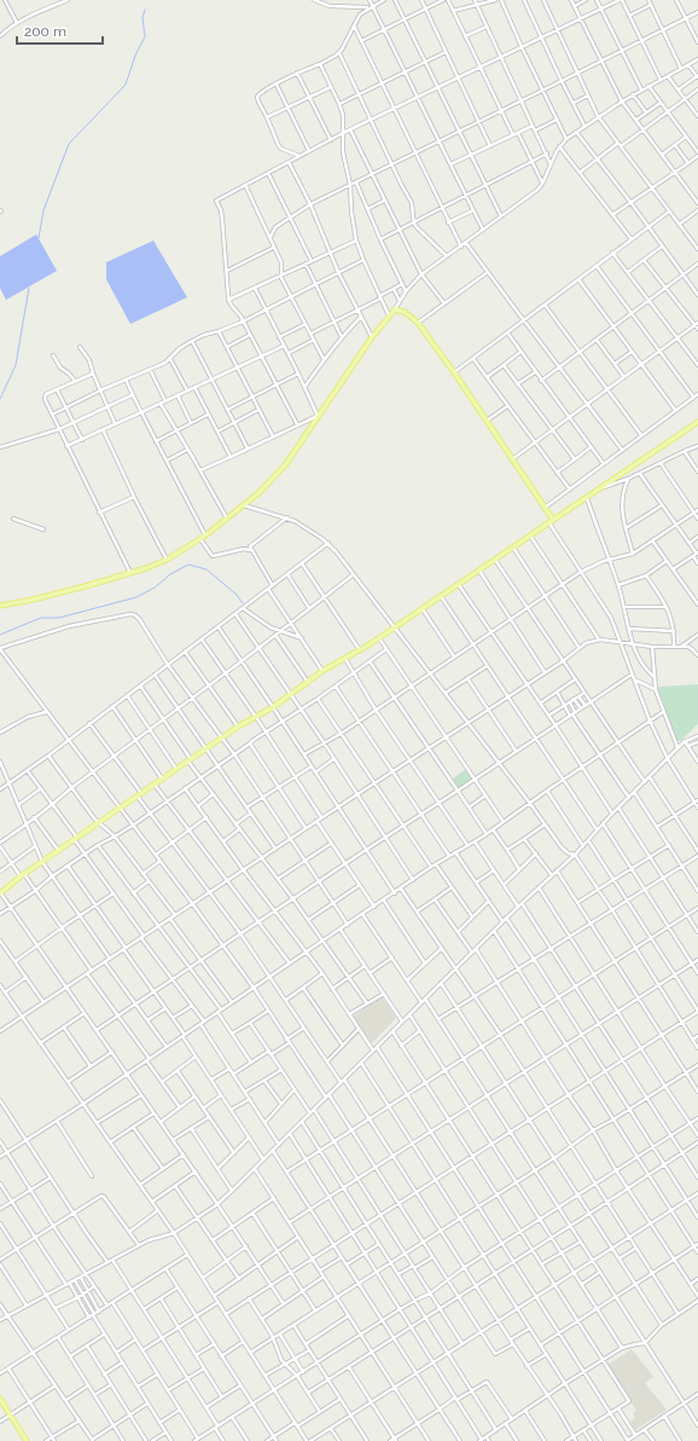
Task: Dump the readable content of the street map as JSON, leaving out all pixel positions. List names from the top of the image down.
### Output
{
  "scale_bar": "200 m"
}
